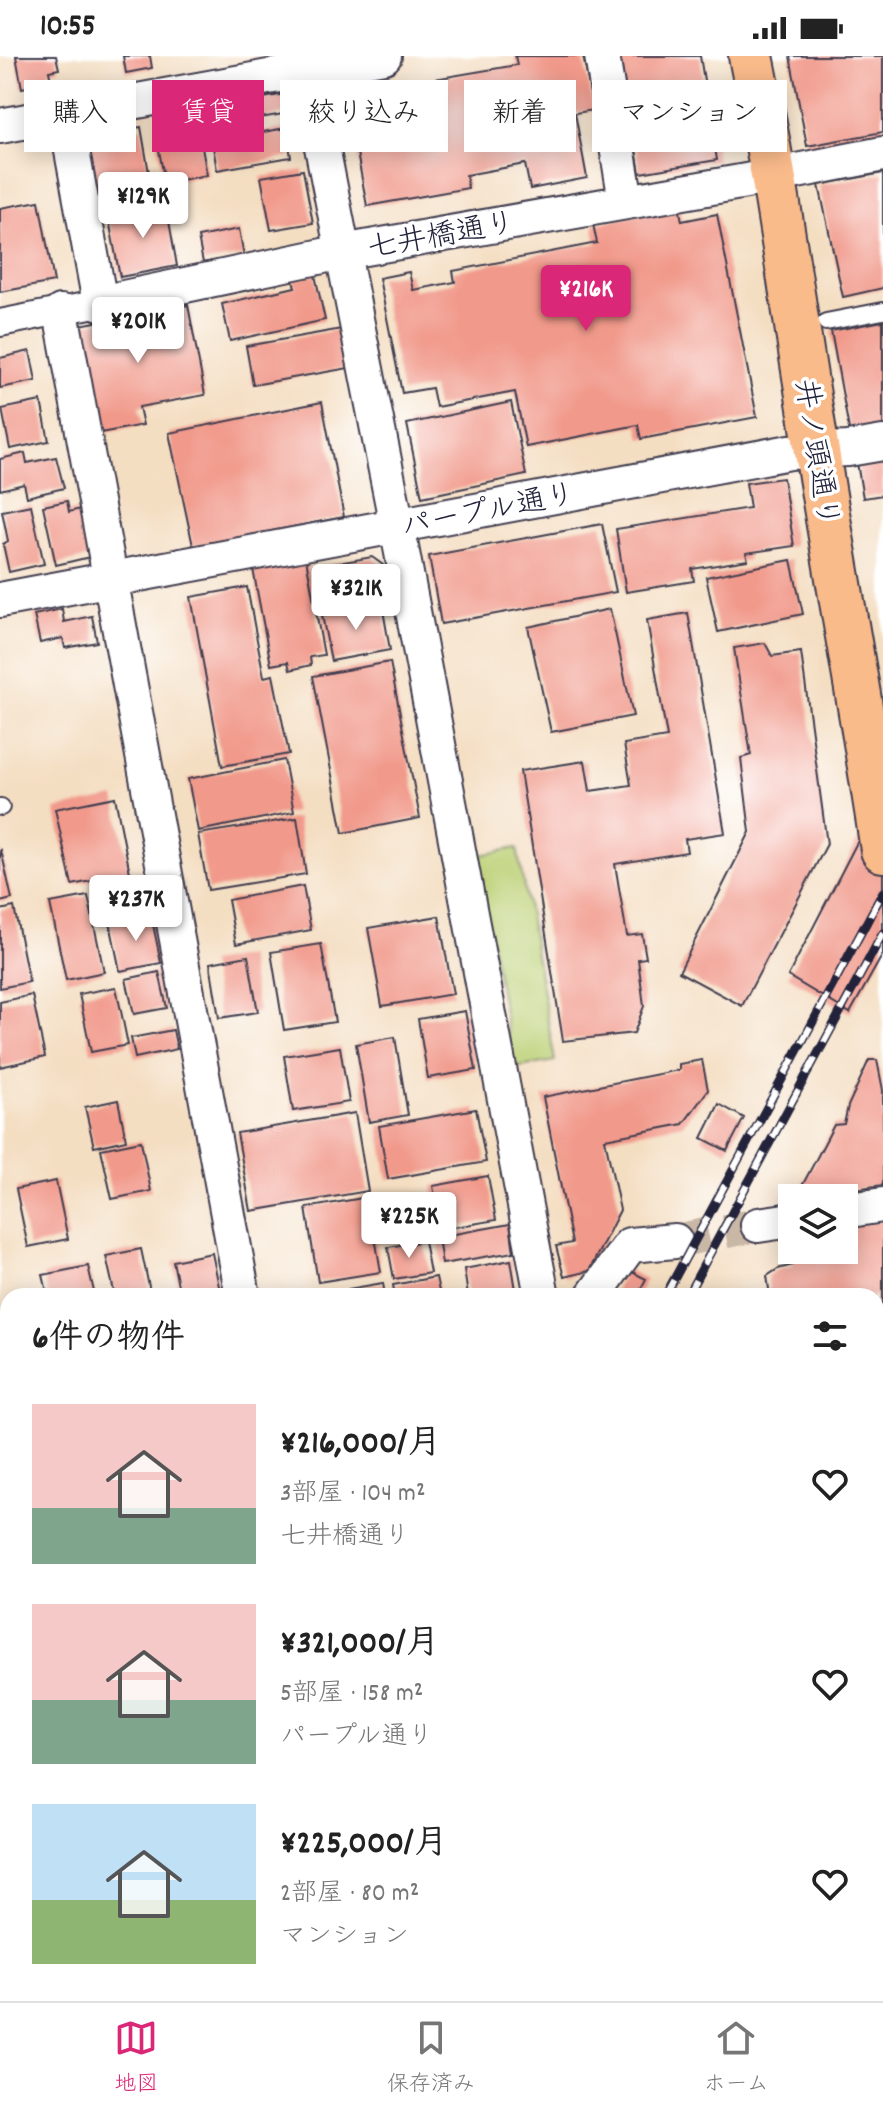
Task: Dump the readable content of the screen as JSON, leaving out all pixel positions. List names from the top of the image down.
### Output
{
  "streets": {
    "main road": ["井ノ頭通り"],
    "street": ["七井橋通り", "パープル通り"]
  },
  "crossings": [
    ["七井橋通り", "井ノ頭通り"],
    ["井ノ頭通り", "パープル通り"]
  ],
  "page": {
    "status": "10:55",
    "chip": [
      "購入",
      "賃貸",
      "絞り込み",
      "新着",
      "マンション"
    ],
    "price": [
      "¥129K",
      "¥216K",
      "¥201K",
      "¥321K",
      "¥237K",
      "¥225K"
    ],
    "heading": "6件の物件",
    "list": [
      {
        "name": "¥216,000/月",
        "note": "3部屋 · 104 m² · 七井橋通り"
      },
      {
        "name": "¥321,000/月",
        "note": "5部屋 · 158 m² · パープル通り"
      },
      {
        "name": "¥225,000/月",
        "note": "2部屋 · 80 m² · マンション"
      }
    ],
    "tabs": ["地図", "保存済み", "ホーム"]
  }
}
